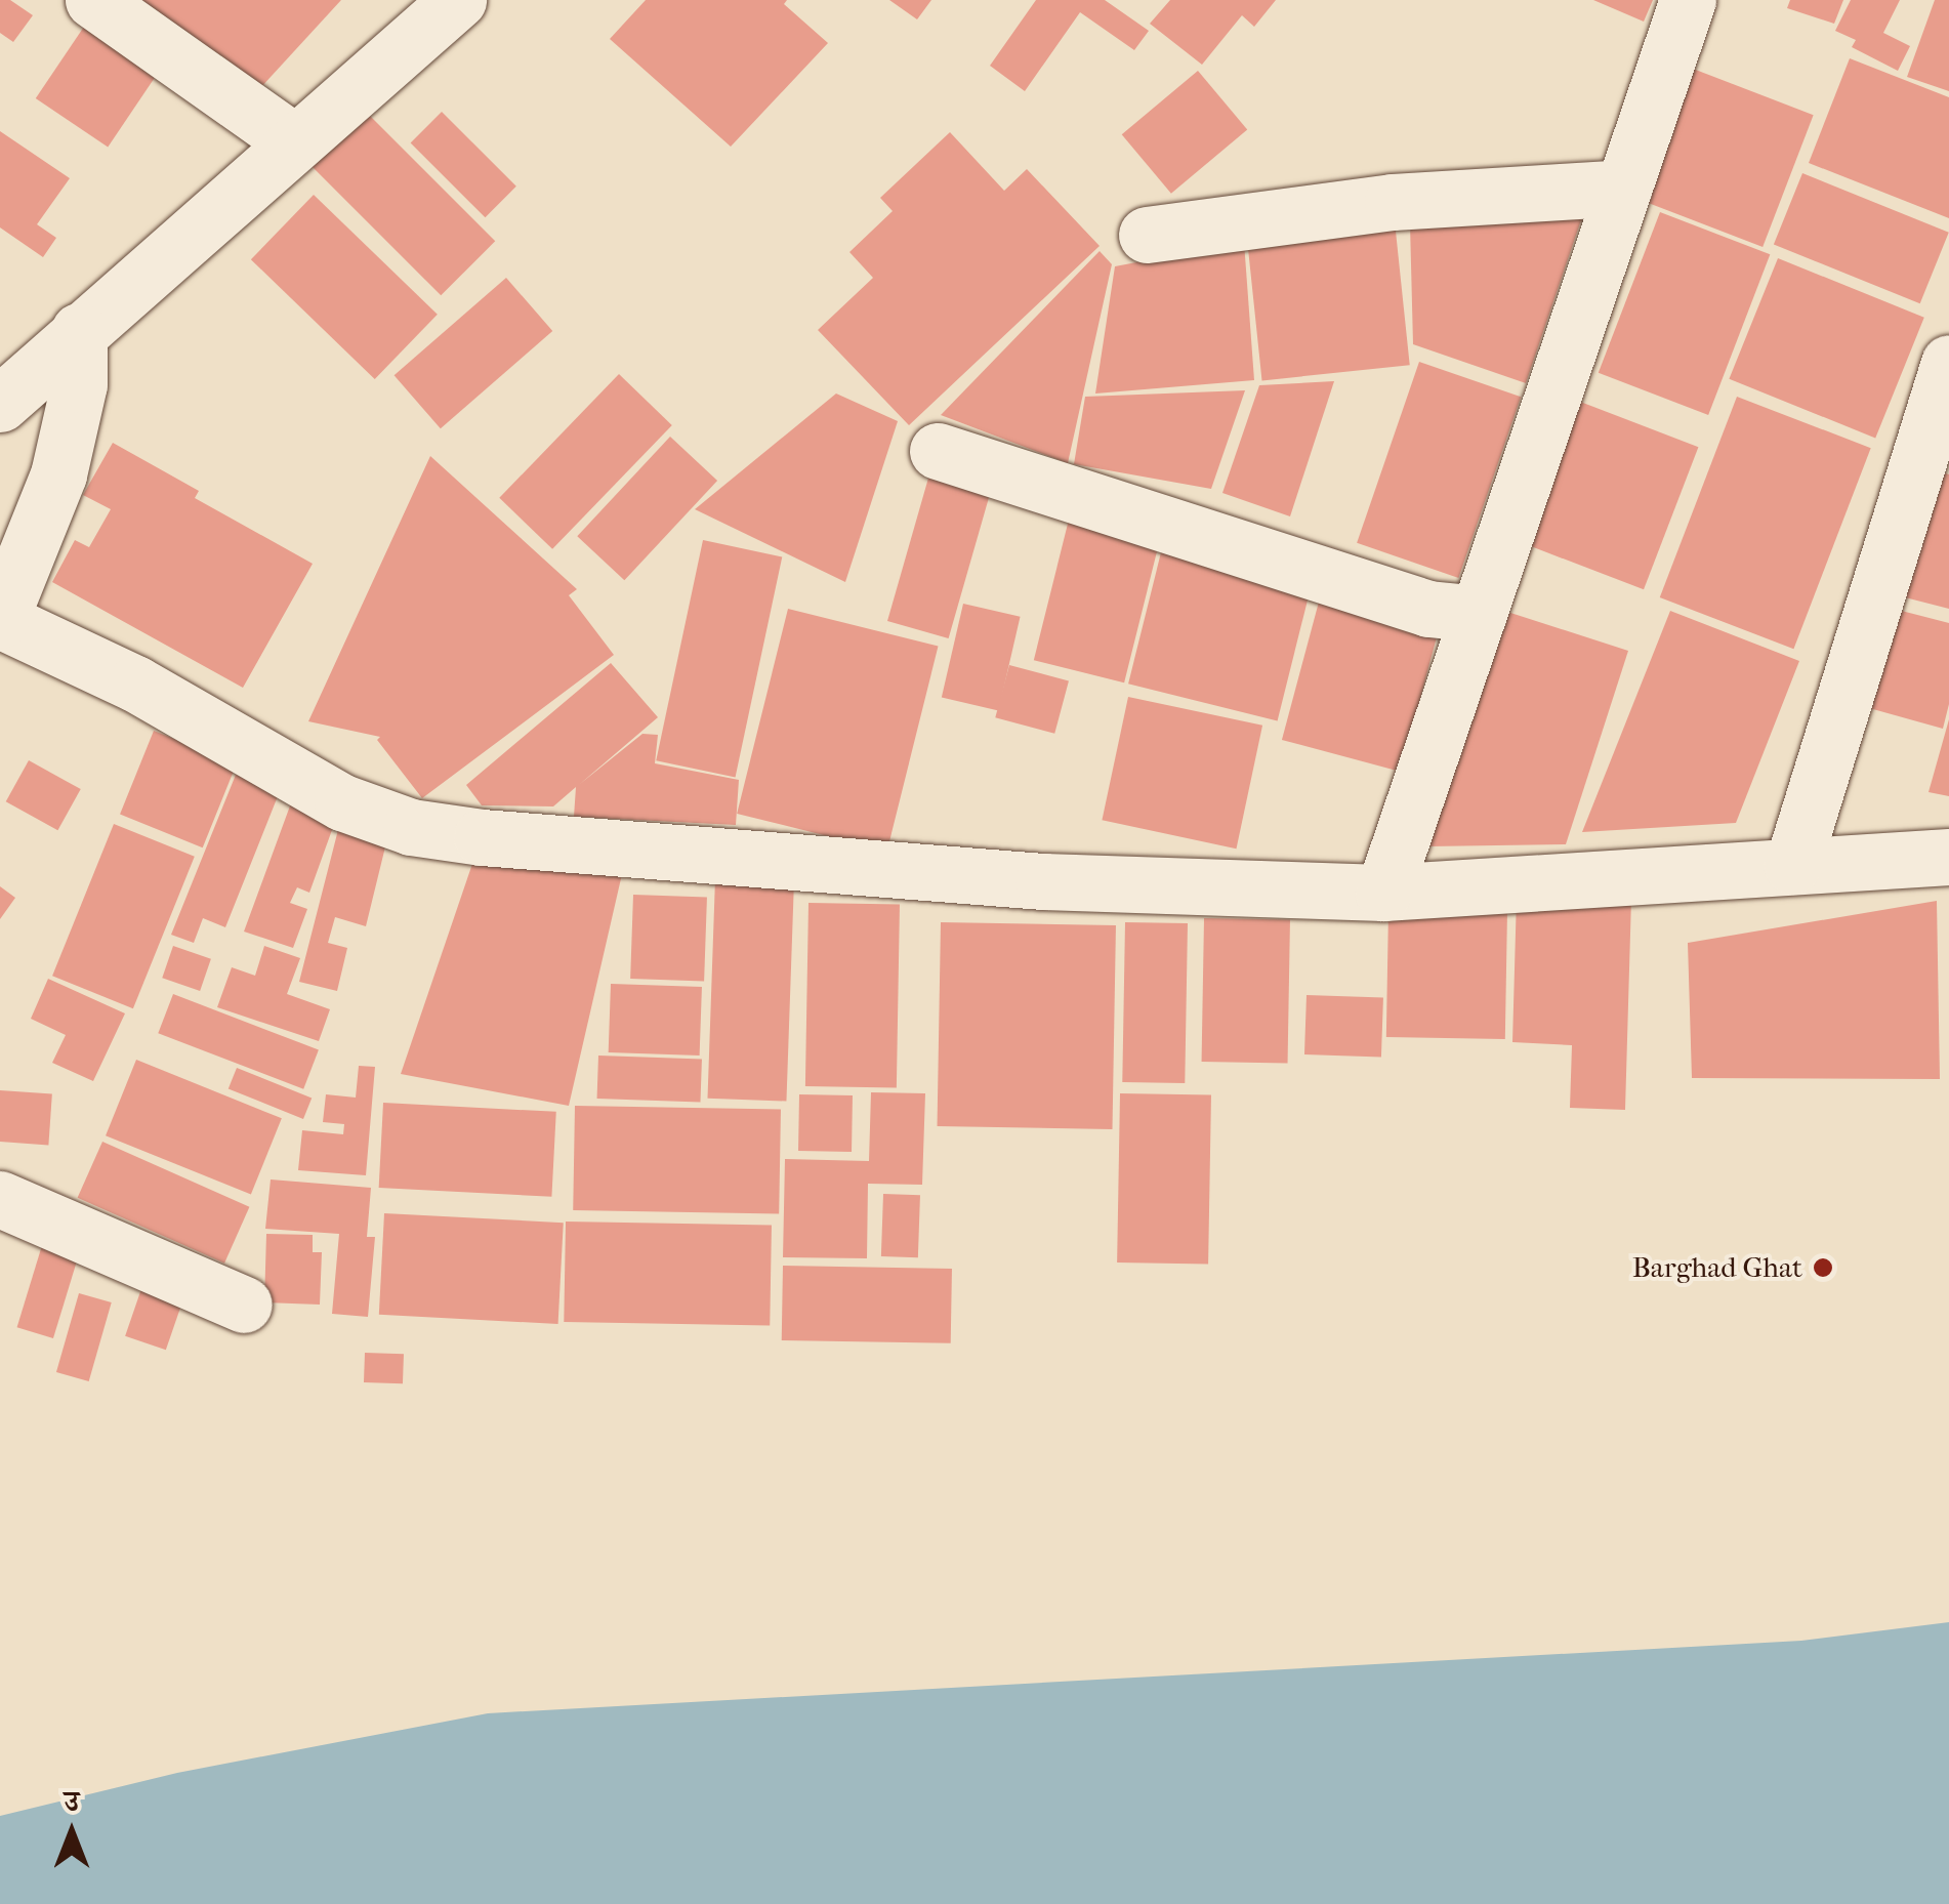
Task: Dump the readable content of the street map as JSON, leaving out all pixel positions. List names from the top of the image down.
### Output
{
  "places": ["Barghad Ghat"],
  "north": "top"
}
